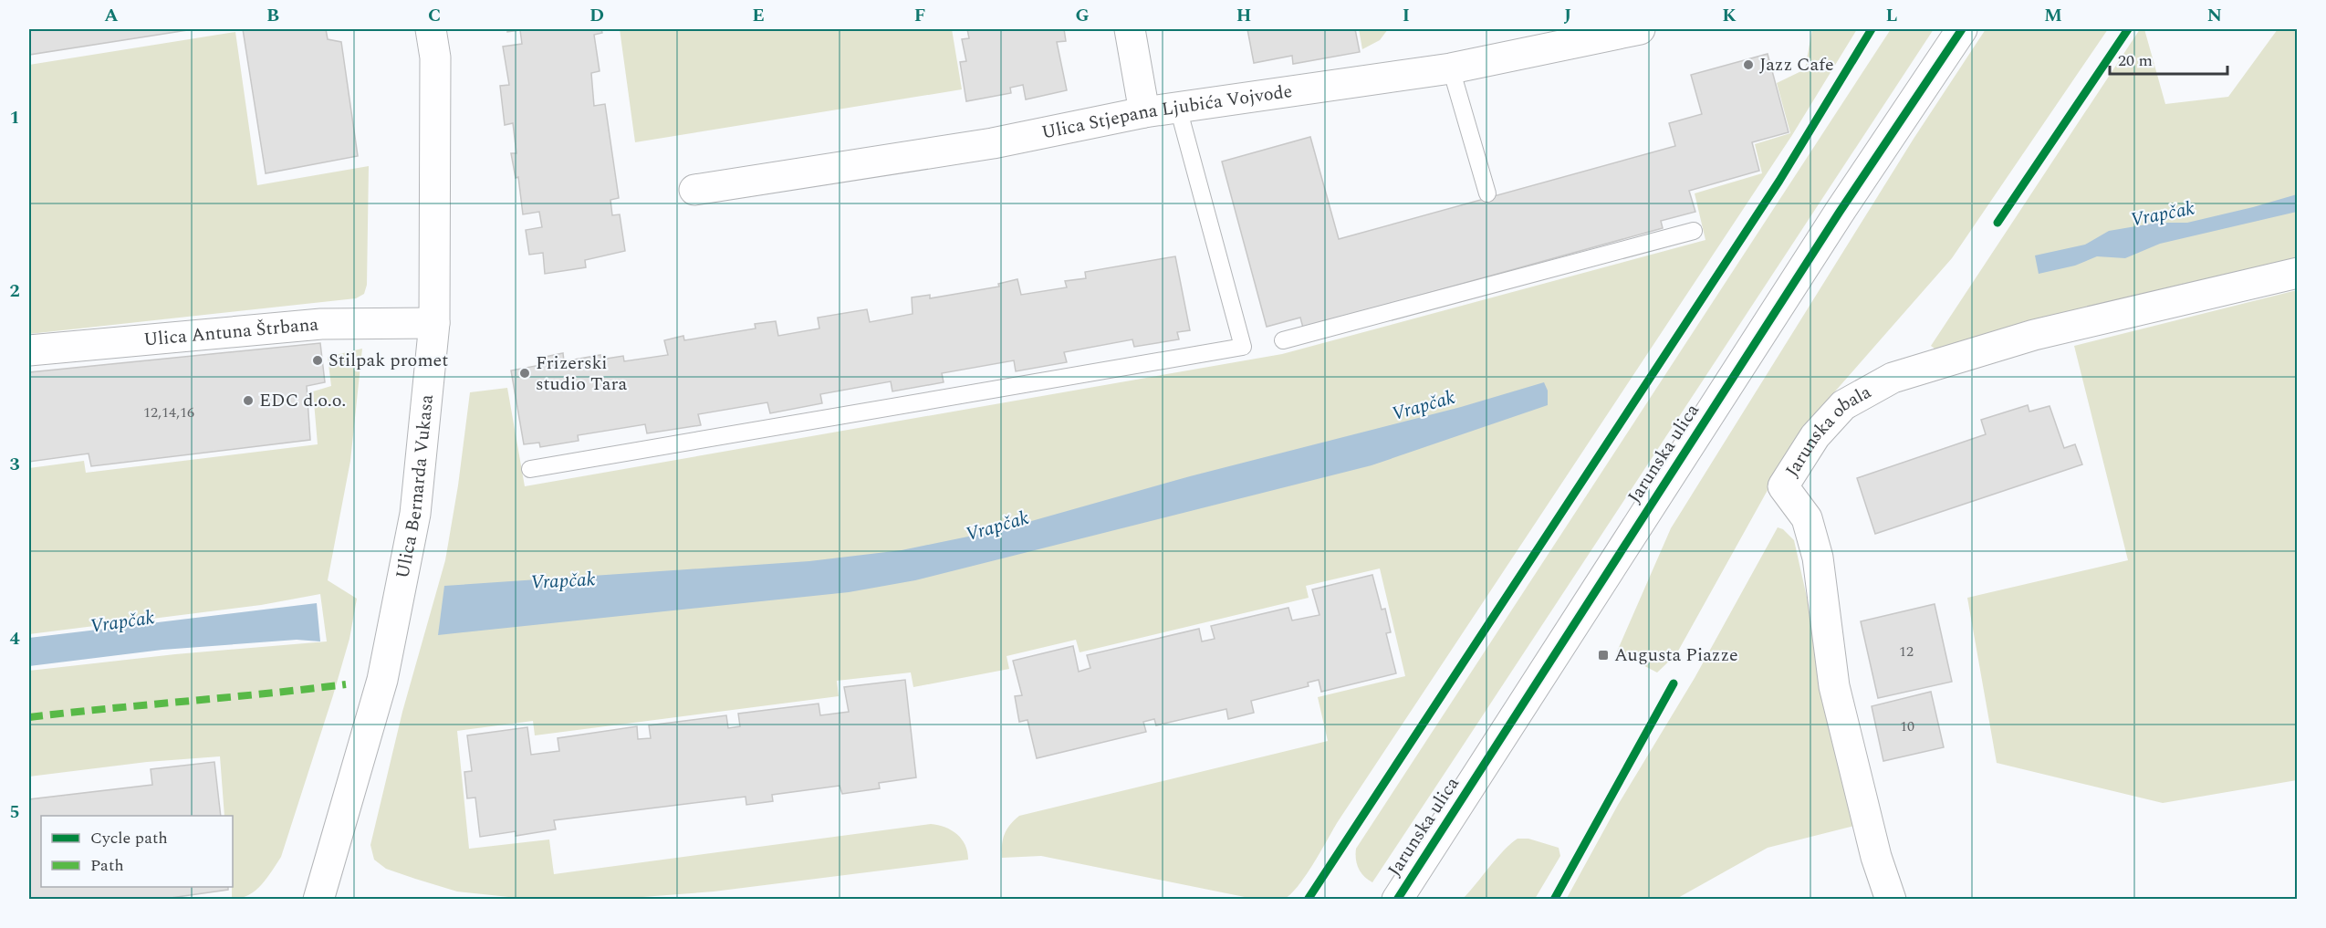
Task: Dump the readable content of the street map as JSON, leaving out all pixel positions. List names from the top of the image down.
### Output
{
  "streets": {
    "street": [
      "Ulica Stjepana Ljubića Vojvode",
      "Ulica Antuna Štrbana",
      "Jarunska obala",
      "Jarunska ulica",
      "Ulica Bernarda Vukasa"
    ]
  },
  "crossings": [
    ["Ulica Antuna Štrbana", "Ulica Bernarda Vukasa"]
  ],
  "water": ["Vrapčak"],
  "places": {
    "other": [
      "Jazz Cafe",
      "Stilpak promet",
      "Frizerski studio Tara",
      "EDC d.o.o."
    ],
    "transit": ["Augusta Piazze"]
  },
  "house_numbers": ["12,14,16", "12", "10"],
  "legend": ["Cycle path", "Path"],
  "scale_bar": "20 m",
  "grid": {
    "columns": [
      "A",
      "B",
      "C",
      "D",
      "E",
      "F",
      "G",
      "H",
      "I",
      "J",
      "K",
      "L",
      "M",
      "N"
    ],
    "rows": [
      "1",
      "2",
      "3",
      "4",
      "5"
    ]
  }
}
